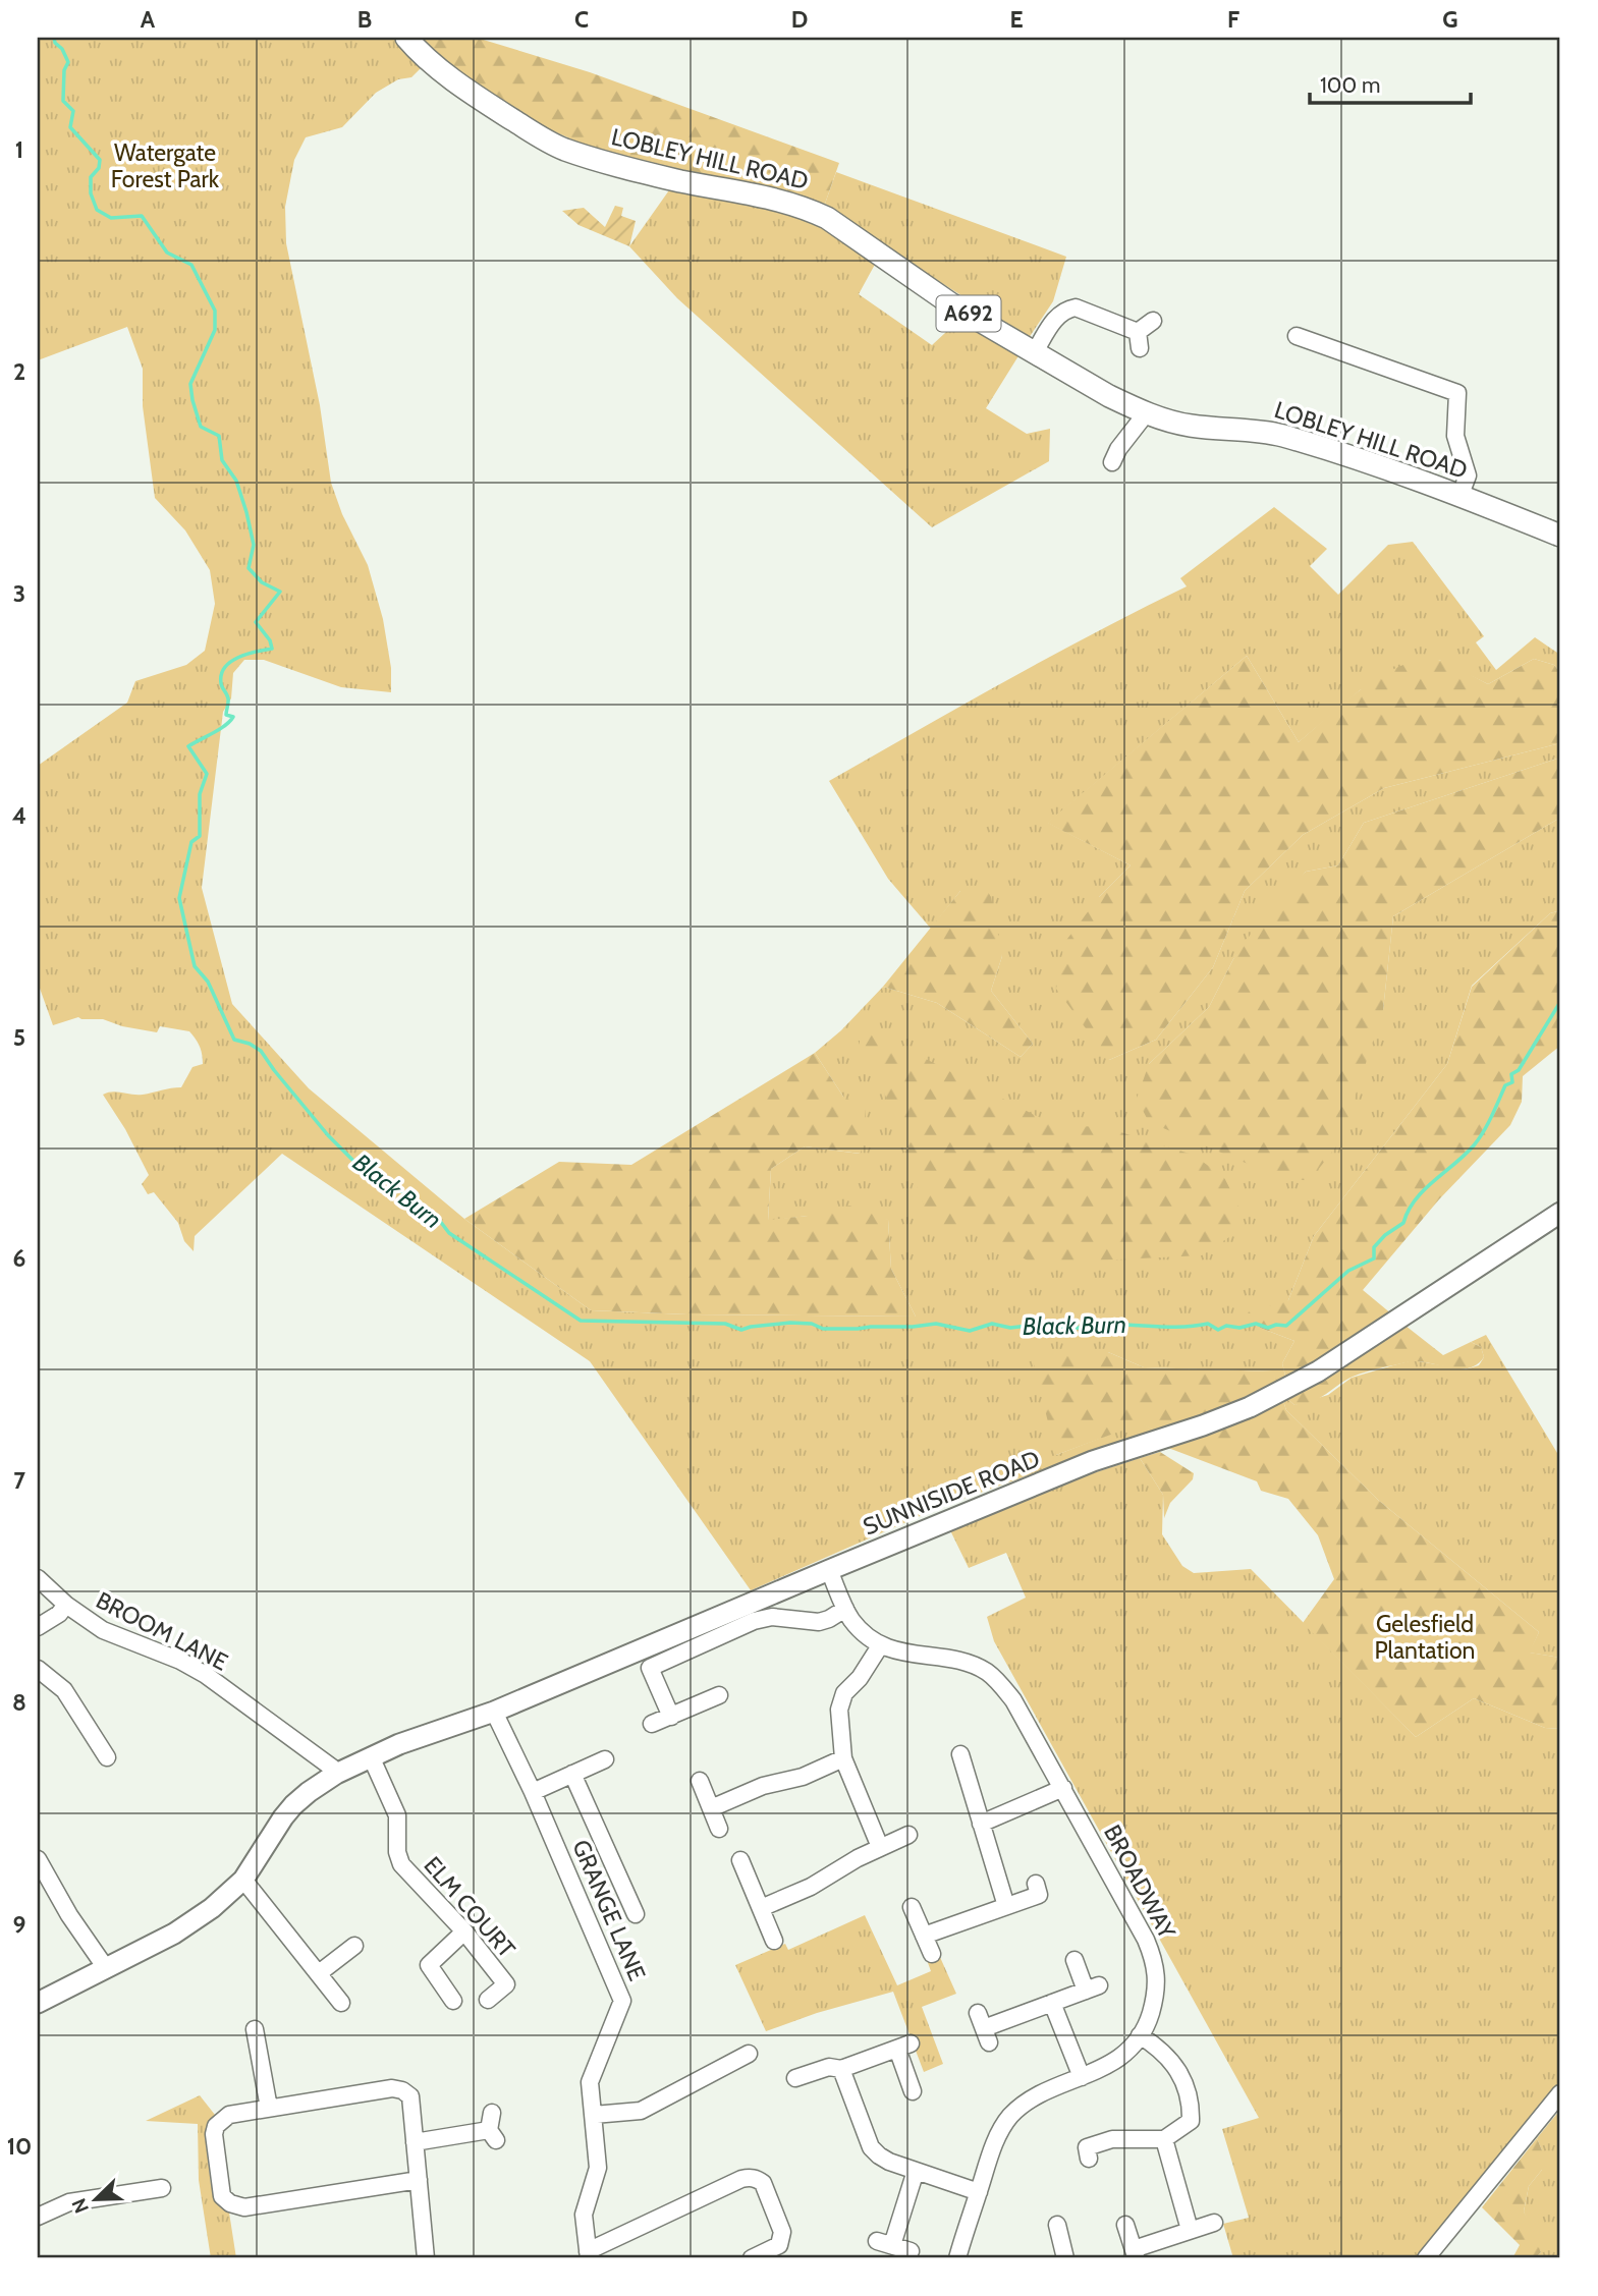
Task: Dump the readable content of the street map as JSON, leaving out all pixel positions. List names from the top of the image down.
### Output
{
  "streets": {
    "highway": ["LOBLEY HILL ROAD", "A692"],
    "main road": ["SUNNISIDE ROAD"],
    "street": [
      "BROOM LANE",
      "BROADWAY",
      "ELM COURT",
      "GRANGE LANE"
    ]
  },
  "crossings": [
    ["SUNNISIDE ROAD", "BROOM LANE"],
    ["SUNNISIDE ROAD", "BROADWAY"],
    ["SUNNISIDE ROAD", "ELM COURT"],
    ["SUNNISIDE ROAD", "GRANGE LANE"]
  ],
  "water": ["Black Burn"],
  "parks": ["Watergate Forest Park", "Gelesfield Plantation"],
  "scale_bar": "100 m",
  "north": "bottom left",
  "grid": {
    "columns": [
      "A",
      "B",
      "C",
      "D",
      "E",
      "F",
      "G"
    ],
    "rows": [
      "1",
      "2",
      "3",
      "4",
      "5",
      "6",
      "7",
      "8",
      "9",
      "10"
    ]
  }
}
